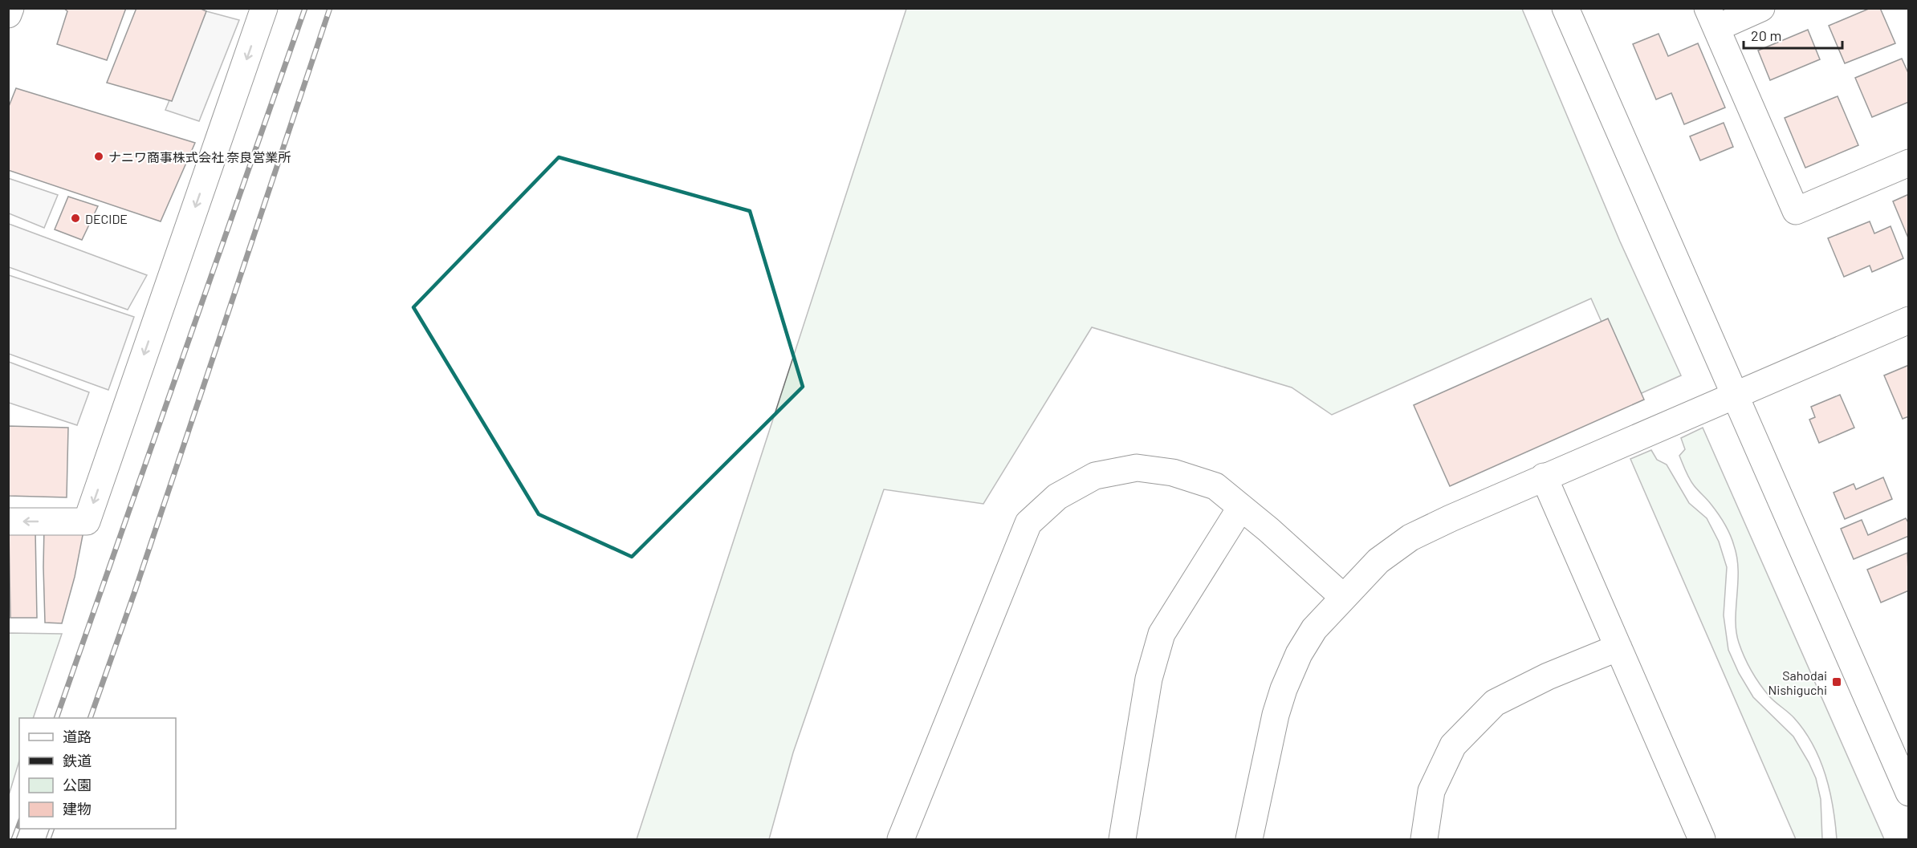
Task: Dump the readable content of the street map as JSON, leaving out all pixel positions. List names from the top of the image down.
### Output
{
  "places": {
    "other": ["ナニワ商事株式会社 奈良営業所", "DECIDE"],
    "transit": ["Sahodai Nishiguchi"]
  },
  "legend": [
    "道路",
    "鉄道",
    "公園",
    "建物"
  ],
  "scale_bar": "20 m"
}
